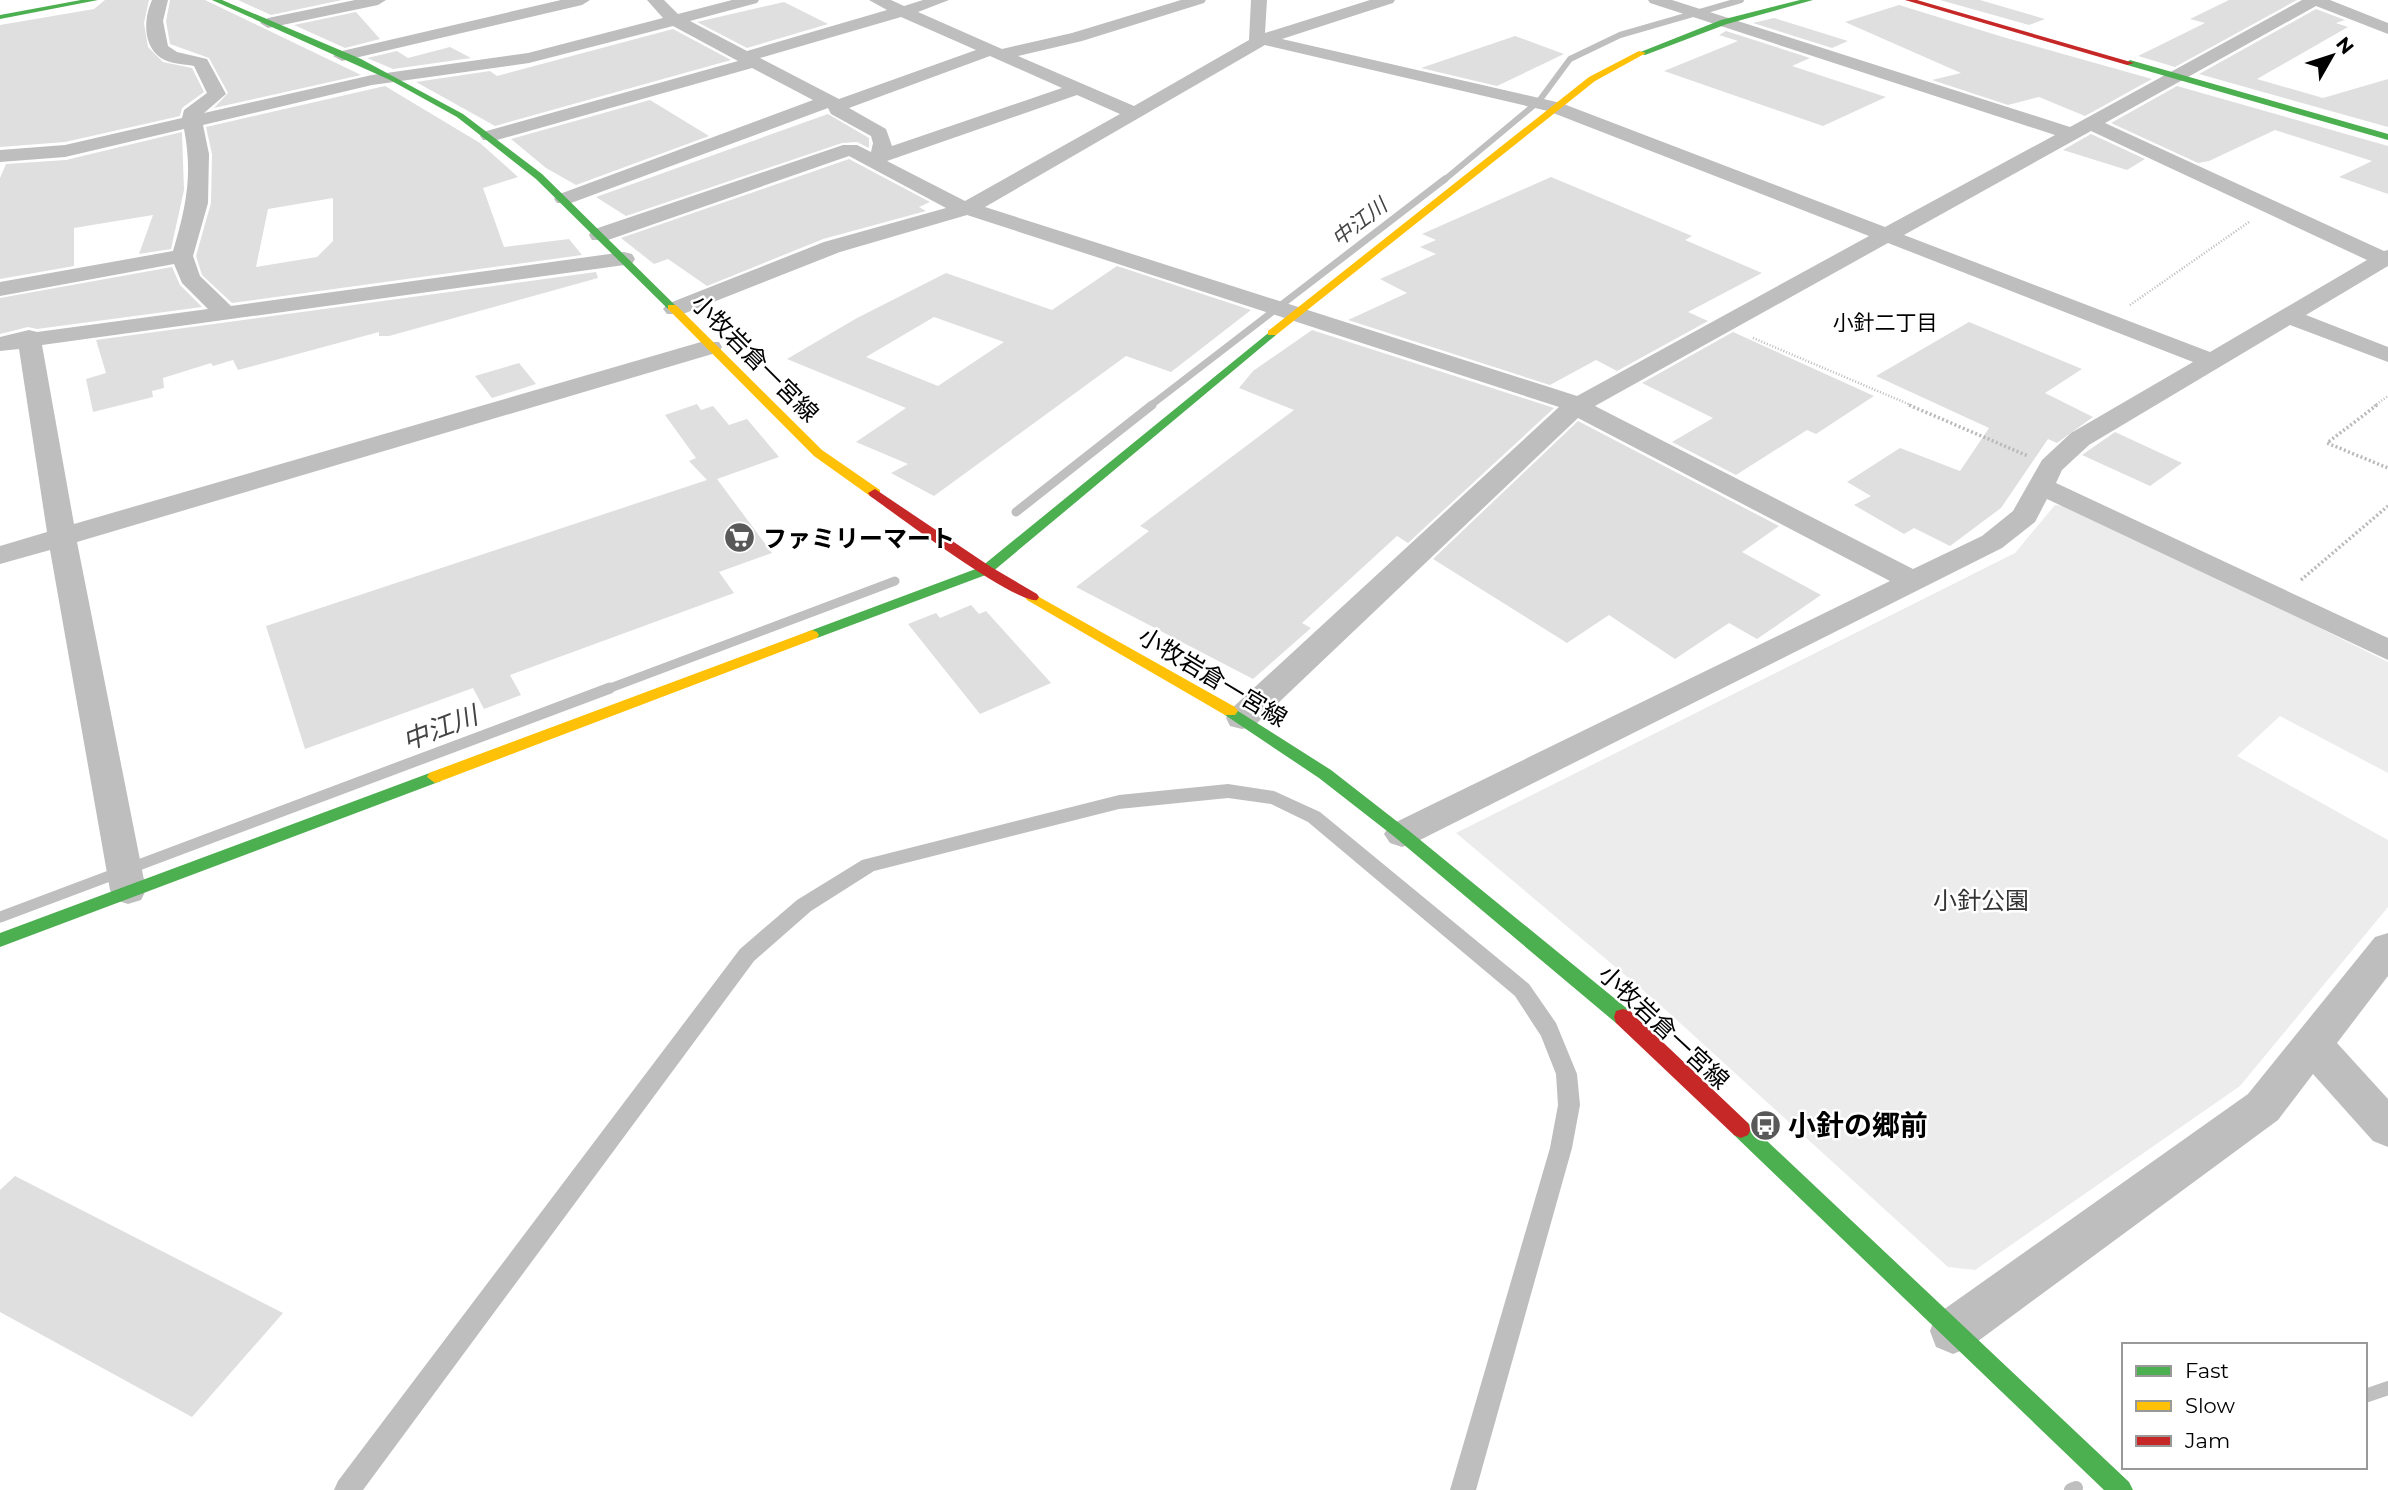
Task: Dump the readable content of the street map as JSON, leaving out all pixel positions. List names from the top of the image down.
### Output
{
  "streets": {
    "street": ["小牧岩倉一宮線"]
  },
  "districts": ["小針二丁目"],
  "water": ["中江川"],
  "parks": ["小針公園"],
  "places": {
    "supermarket": ["ファミリーマート"],
    "bus stop": ["小針の郷前"]
  },
  "legend": ["Fast", "Slow", "Jam"],
  "north": "top right"
}
